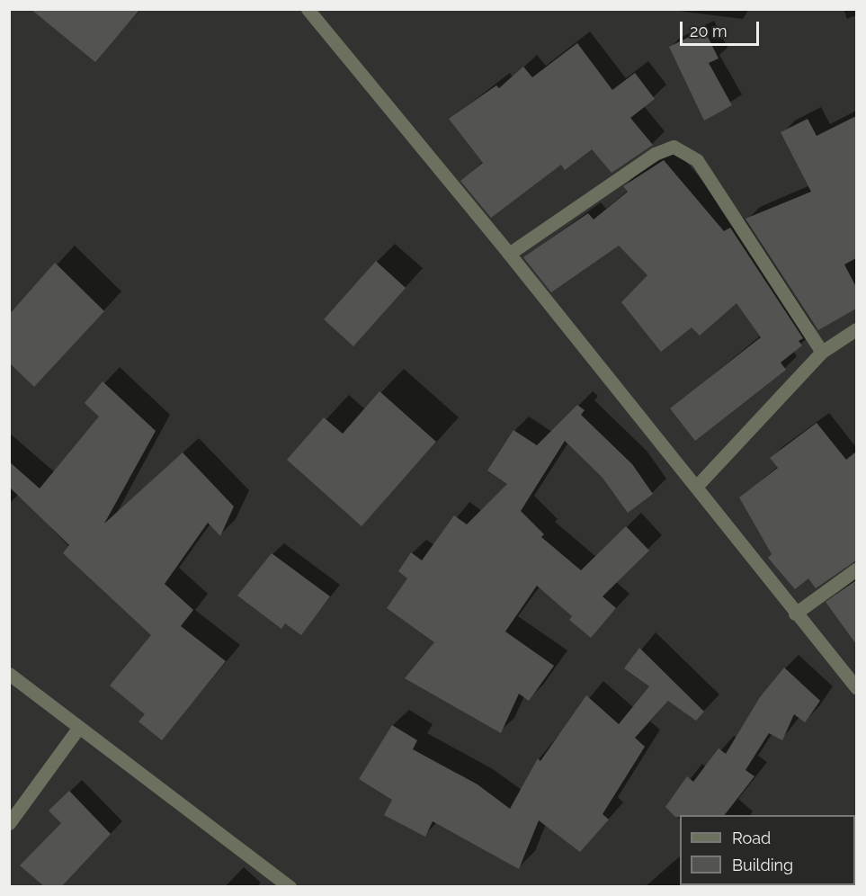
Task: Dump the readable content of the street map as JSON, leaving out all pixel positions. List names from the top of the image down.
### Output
{
  "legend": ["Road", "Building"],
  "scale_bar": "20 m"
}
